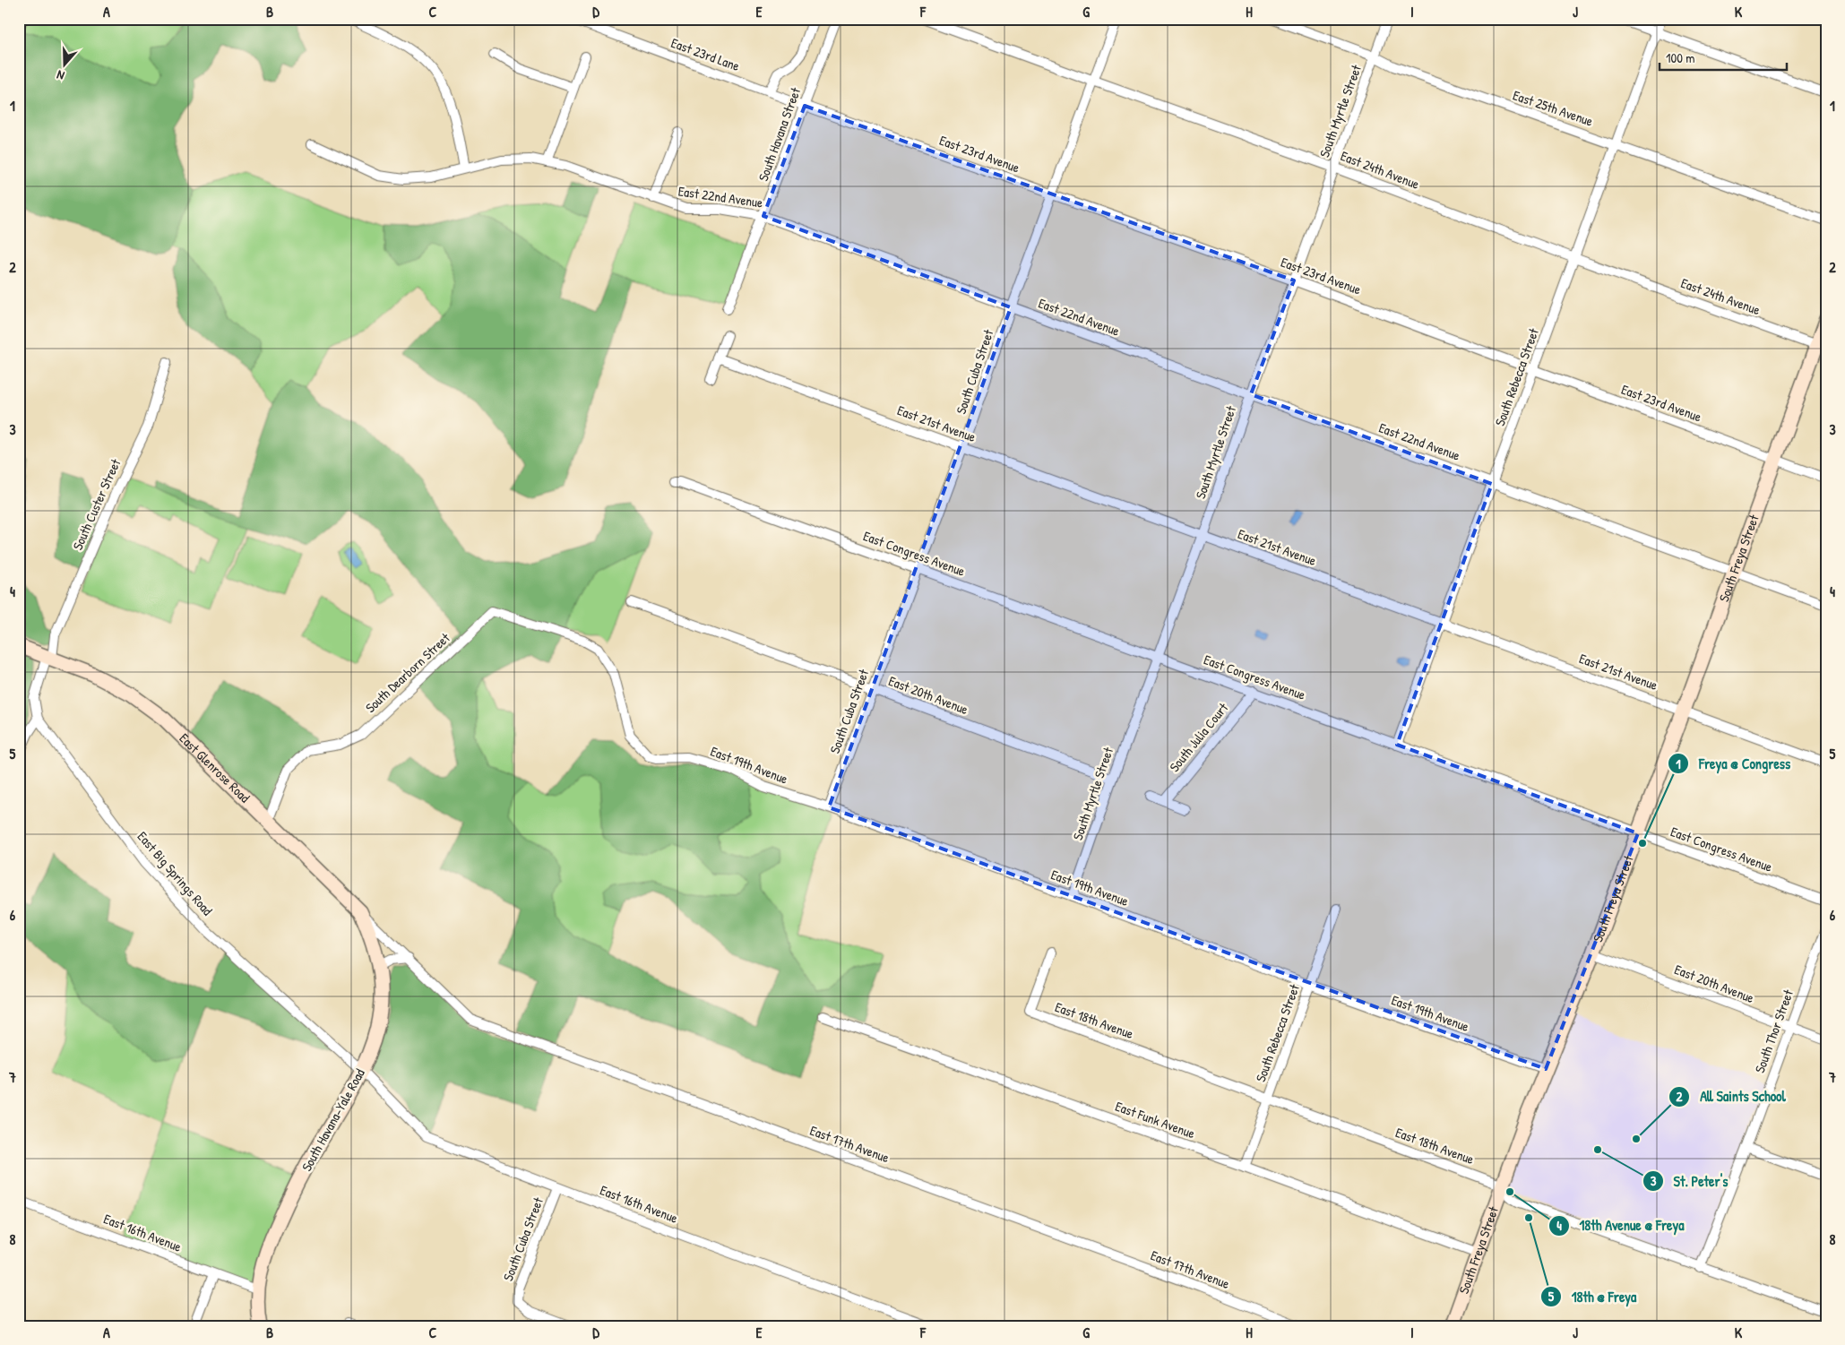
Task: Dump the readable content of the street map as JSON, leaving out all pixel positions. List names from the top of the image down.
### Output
{
  "streets": {
    "main road": ["South Freya Street", "East Glenrose Road", "South Havana-Yale Road"],
    "street": [
      "East 23rd Lane",
      "East 25th Avenue",
      "South Myrtle Street",
      "South Havana Street",
      "East 23rd Avenue",
      "East 24th Avenue",
      "East 22nd Avenue",
      "South Cuba Street",
      "South Rebecca Street",
      "East 21st Avenue",
      "South Custer Street",
      "East Congress Avenue",
      "South Dearborn Street",
      "East 20th Avenue",
      "South Julia Court",
      "East 19th Avenue",
      "East Big Springs Road",
      "East 18th Avenue",
      "South Thor Street",
      "East Funk Avenue",
      "East 17th Avenue",
      "East 16th Avenue"
    ]
  },
  "crossings": [
    ["East 23rd Lane", "South Havana Street"],
    ["East 23rd Lane", "East 23rd Avenue"],
    ["East 25th Avenue", "South Myrtle Street"],
    ["East 25th Avenue", "South Rebecca Street"],
    ["South Myrtle Street", "East 23rd Avenue"],
    ["South Myrtle Street", "East 24th Avenue"],
    ["South Myrtle Street", "East 22nd Avenue"],
    ["South Myrtle Street", "East 21st Avenue"],
    ["South Myrtle Street", "East Congress Avenue"],
    ["South Myrtle Street", "East 20th Avenue"],
    ["South Myrtle Street", "East 19th Avenue"],
    ["South Havana Street", "East 23rd Avenue"],
    ["South Havana Street", "East 22nd Avenue"],
    ["East 23rd Avenue", "South Cuba Street"],
    ["East 23rd Avenue", "South Rebecca Street"],
    ["East 23rd Avenue", "South Freya Street"],
    ["East 24th Avenue", "South Cuba Street"],
    ["East 24th Avenue", "South Rebecca Street"],
    ["East 24th Avenue", "South Freya Street"],
    ["East 22nd Avenue", "South Cuba Street"],
    ["East 22nd Avenue", "South Rebecca Street"],
    ["East 22nd Avenue", "South Freya Street"],
    ["South Cuba Street", "East 21st Avenue"],
    ["South Cuba Street", "East Congress Avenue"],
    ["South Cuba Street", "East 20th Avenue"],
    ["South Cuba Street", "East 19th Avenue"],
    ["South Cuba Street", "East 16th Avenue"],
    ["South Rebecca Street", "East 21st Avenue"],
    ["South Rebecca Street", "East Congress Avenue"],
    ["South Rebecca Street", "East 19th Avenue"],
    ["South Rebecca Street", "East 18th Avenue"],
    ["South Rebecca Street", "East Funk Avenue"],
    ["East 21st Avenue", "South Freya Street"],
    ["South Custer Street", "East Glenrose Road"],
    ["South Custer Street", "East Big Springs Road"],
    ["East Congress Avenue", "South Freya Street"],
    ["East Congress Avenue", "South Julia Court"],
    ["South Freya Street", "East 20th Avenue"],
    ["South Freya Street", "East 19th Avenue"],
    ["South Freya Street", "East 18th Avenue"],
    ["South Freya Street", "East Funk Avenue"],
    ["South Dearborn Street", "East 19th Avenue"],
    ["South Dearborn Street", "East Glenrose Road"],
    ["East 20th Avenue", "South Thor Street"],
    ["East Glenrose Road", "East Big Springs Road"],
    ["East Glenrose Road", "South Havana-Yale Road"],
    ["East Glenrose Road", "East 17th Avenue"],
    ["East Big Springs Road", "South Havana-Yale Road"],
    ["East Big Springs Road", "East 16th Avenue"],
    ["East 18th Avenue", "South Thor Street"],
    ["South Havana-Yale Road", "East 17th Avenue"],
    ["South Havana-Yale Road", "East 16th Avenue"]
  ],
  "places": [
    "Freya @ Congress",
    "All Saints School",
    "St. Peter's",
    "18th Avenue @ Freya",
    "18th @ Freya"
  ],
  "scale_bar": "100 m",
  "north": "bottom",
  "grid": {
    "columns": [
      "A",
      "B",
      "C",
      "D",
      "E",
      "F",
      "G",
      "H",
      "I",
      "J",
      "K"
    ],
    "rows": [
      "1",
      "2",
      "3",
      "4",
      "5",
      "6",
      "7",
      "8"
    ]
  }
}
